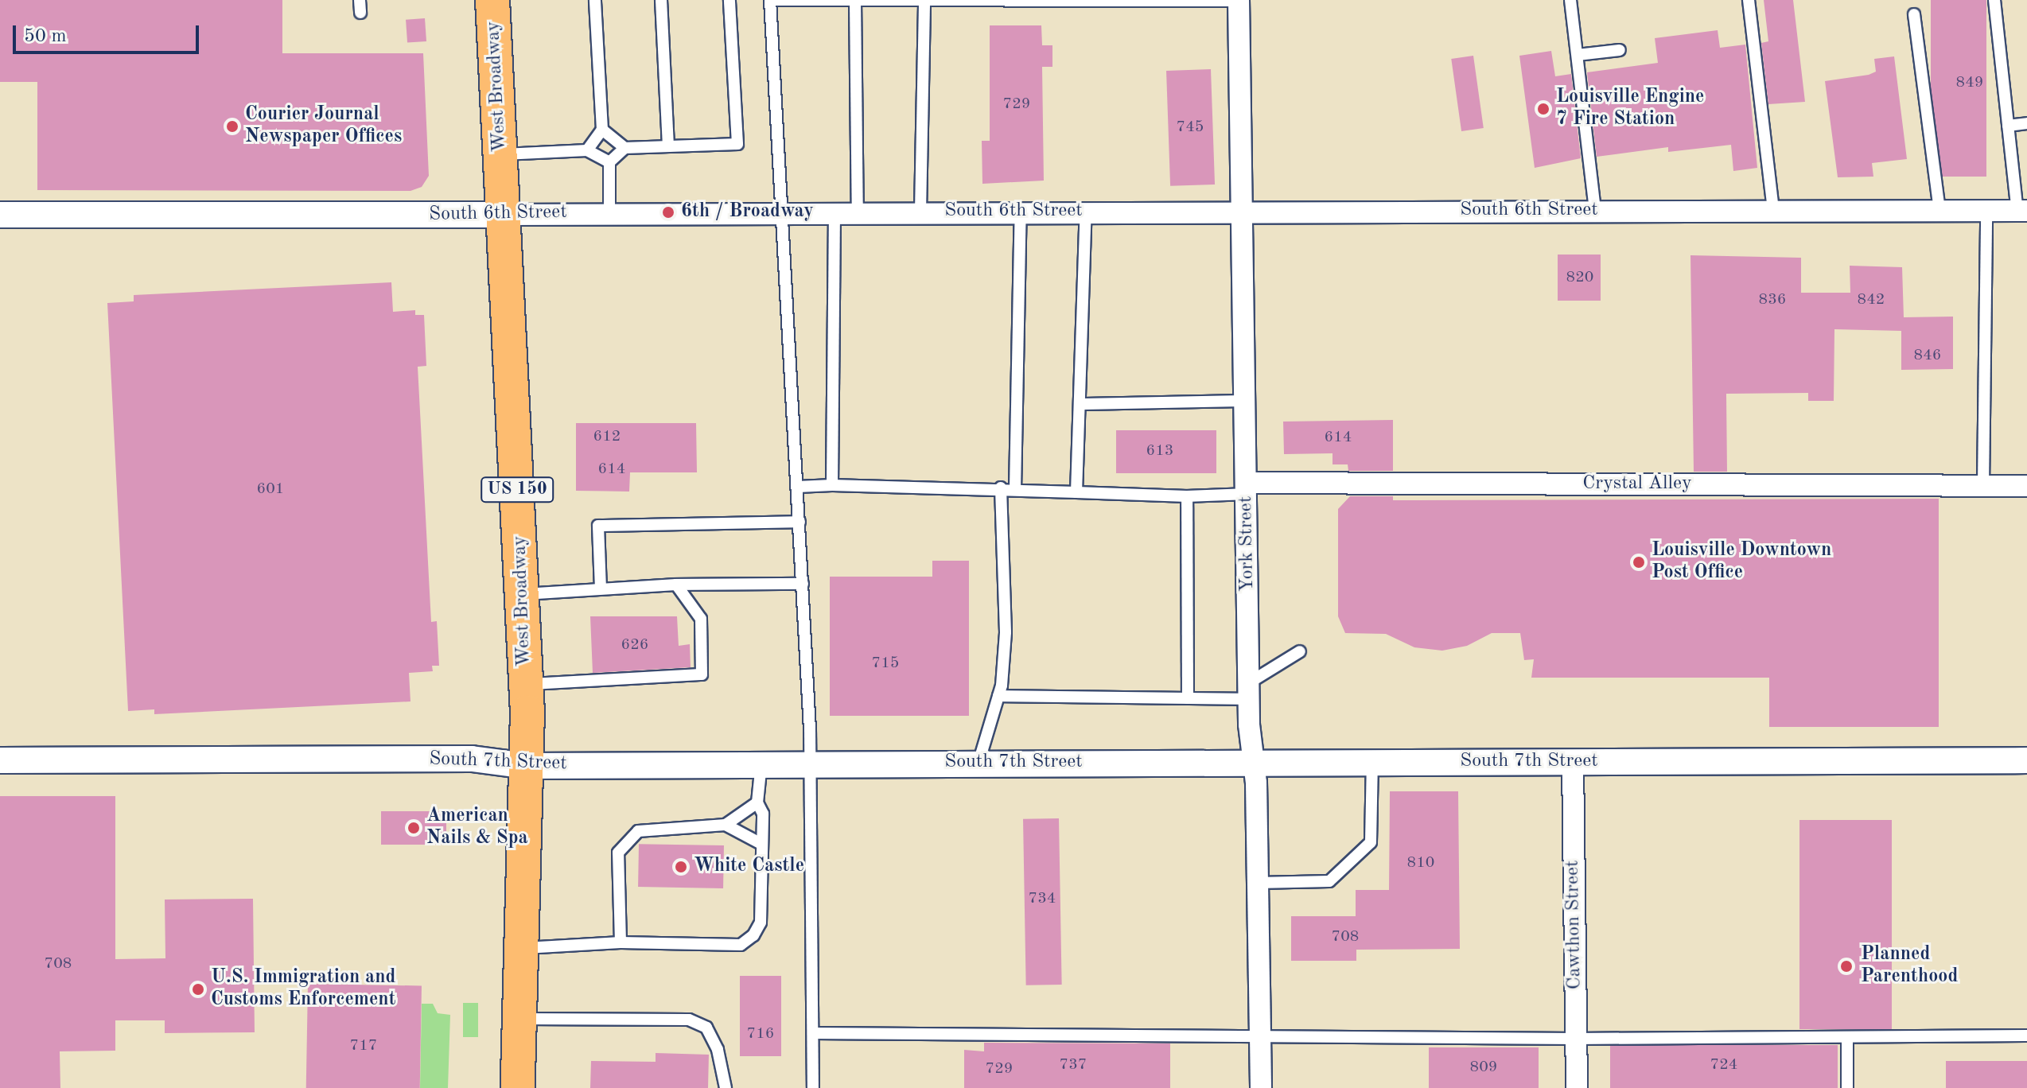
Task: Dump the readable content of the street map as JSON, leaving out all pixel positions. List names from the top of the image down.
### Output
{
  "streets": {
    "main road": ["West Broadway", "US 150"],
    "street": [
      "South 6th Street",
      "Crystal Alley",
      "York Street",
      "South 7th Street",
      "Cawthon Street"
    ]
  },
  "crossings": [
    ["West Broadway", "South 6th Street"],
    ["West Broadway", "South 7th Street"],
    ["South 6th Street", "York Street"],
    ["Crystal Alley", "York Street"],
    ["York Street", "South 7th Street"],
    ["South 7th Street", "Cawthon Street"]
  ],
  "places": [
    "Louisville Engine 7 Fire Station",
    "Courier Journal Newspaper Offices",
    "6th / Broadway",
    "Louisville Downtown Post Office",
    "American Nails & Spa",
    "White Castle",
    "Planned Parenthood",
    "U.S. Immigration and Customs Enforcement"
  ],
  "house_numbers": [
    "849",
    "729",
    "745",
    "820",
    "836",
    "842",
    "846",
    "612",
    "614",
    "613",
    "614",
    "601",
    "626",
    "715",
    "810",
    "734",
    "708",
    "708",
    "716",
    "717",
    "737",
    "724",
    "809",
    "729"
  ],
  "scale_bar": "50 m"
}
